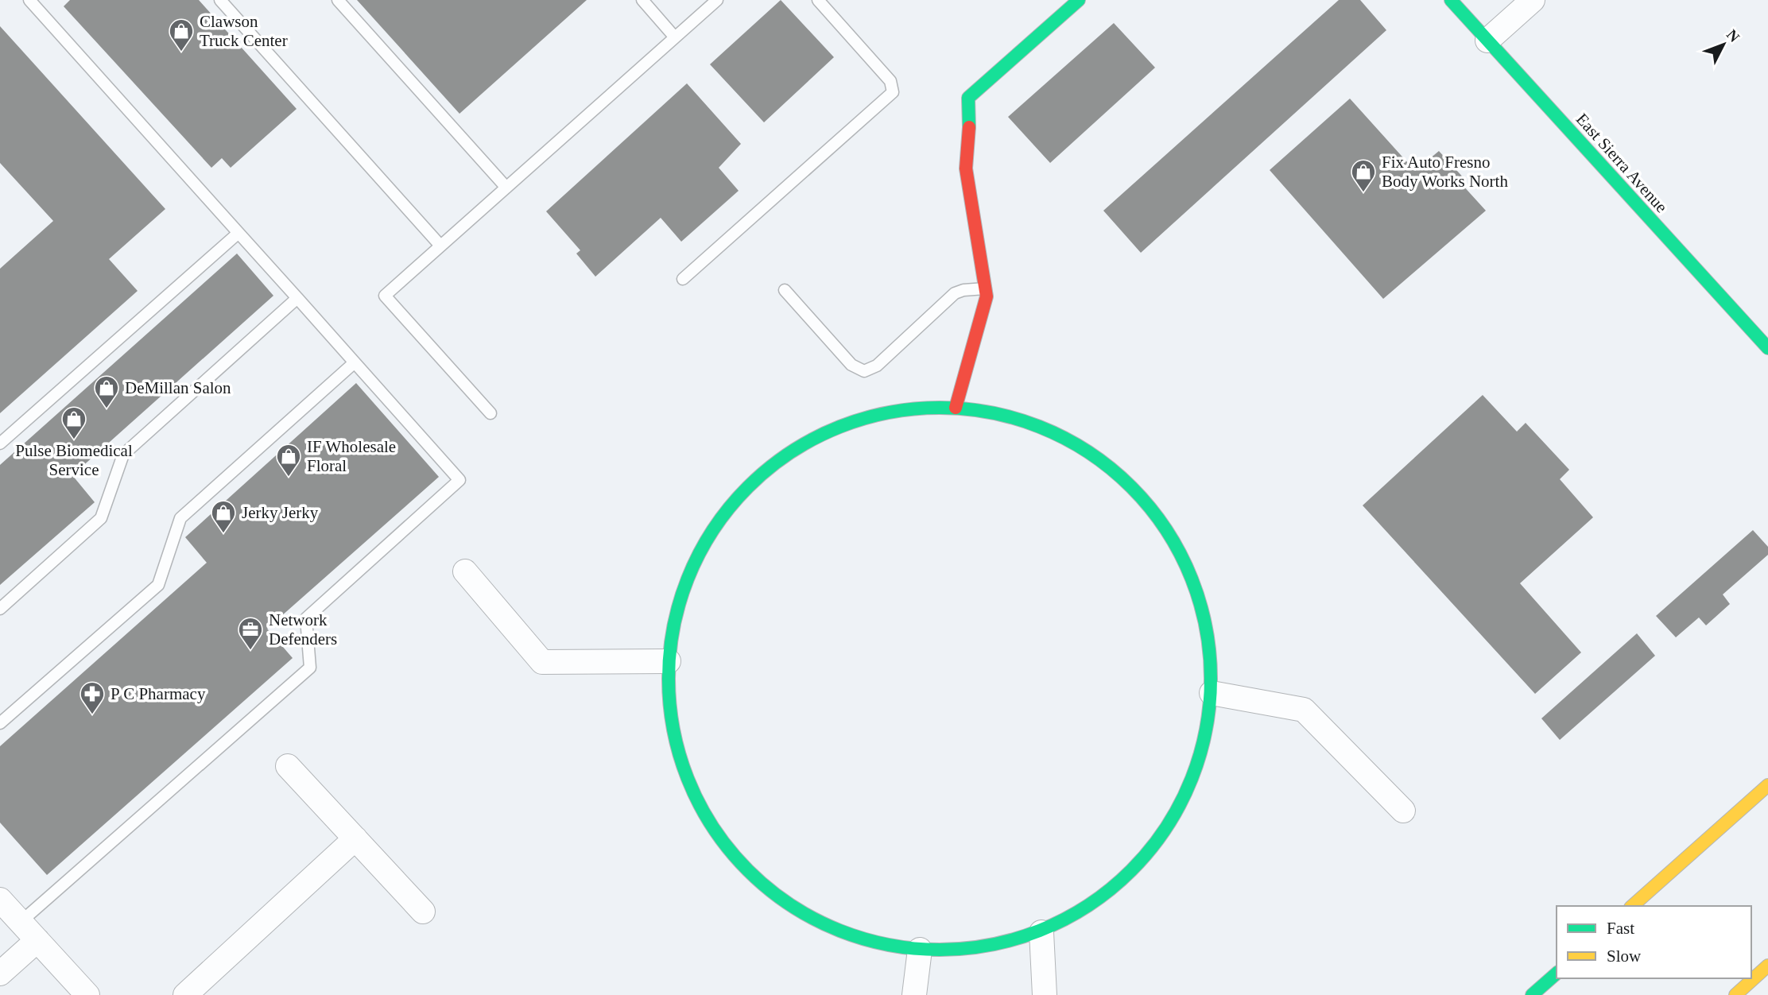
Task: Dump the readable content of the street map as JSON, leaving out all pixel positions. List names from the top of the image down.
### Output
{
  "streets": {
    "main road": ["East Sierra Avenue"]
  },
  "places": {
    "shop": [
      "Clawson Truck Center",
      "Fix Auto Fresno Body Works North",
      "DeMillan Salon",
      "Pulse Biomedical Service",
      "IF Wholesale Floral",
      "Jerky Jerky"
    ],
    "office": ["Network Defenders"],
    "pharmacy": ["P C Pharmacy"]
  },
  "legend": ["Fast", "Slow"],
  "north": "top right"
}
